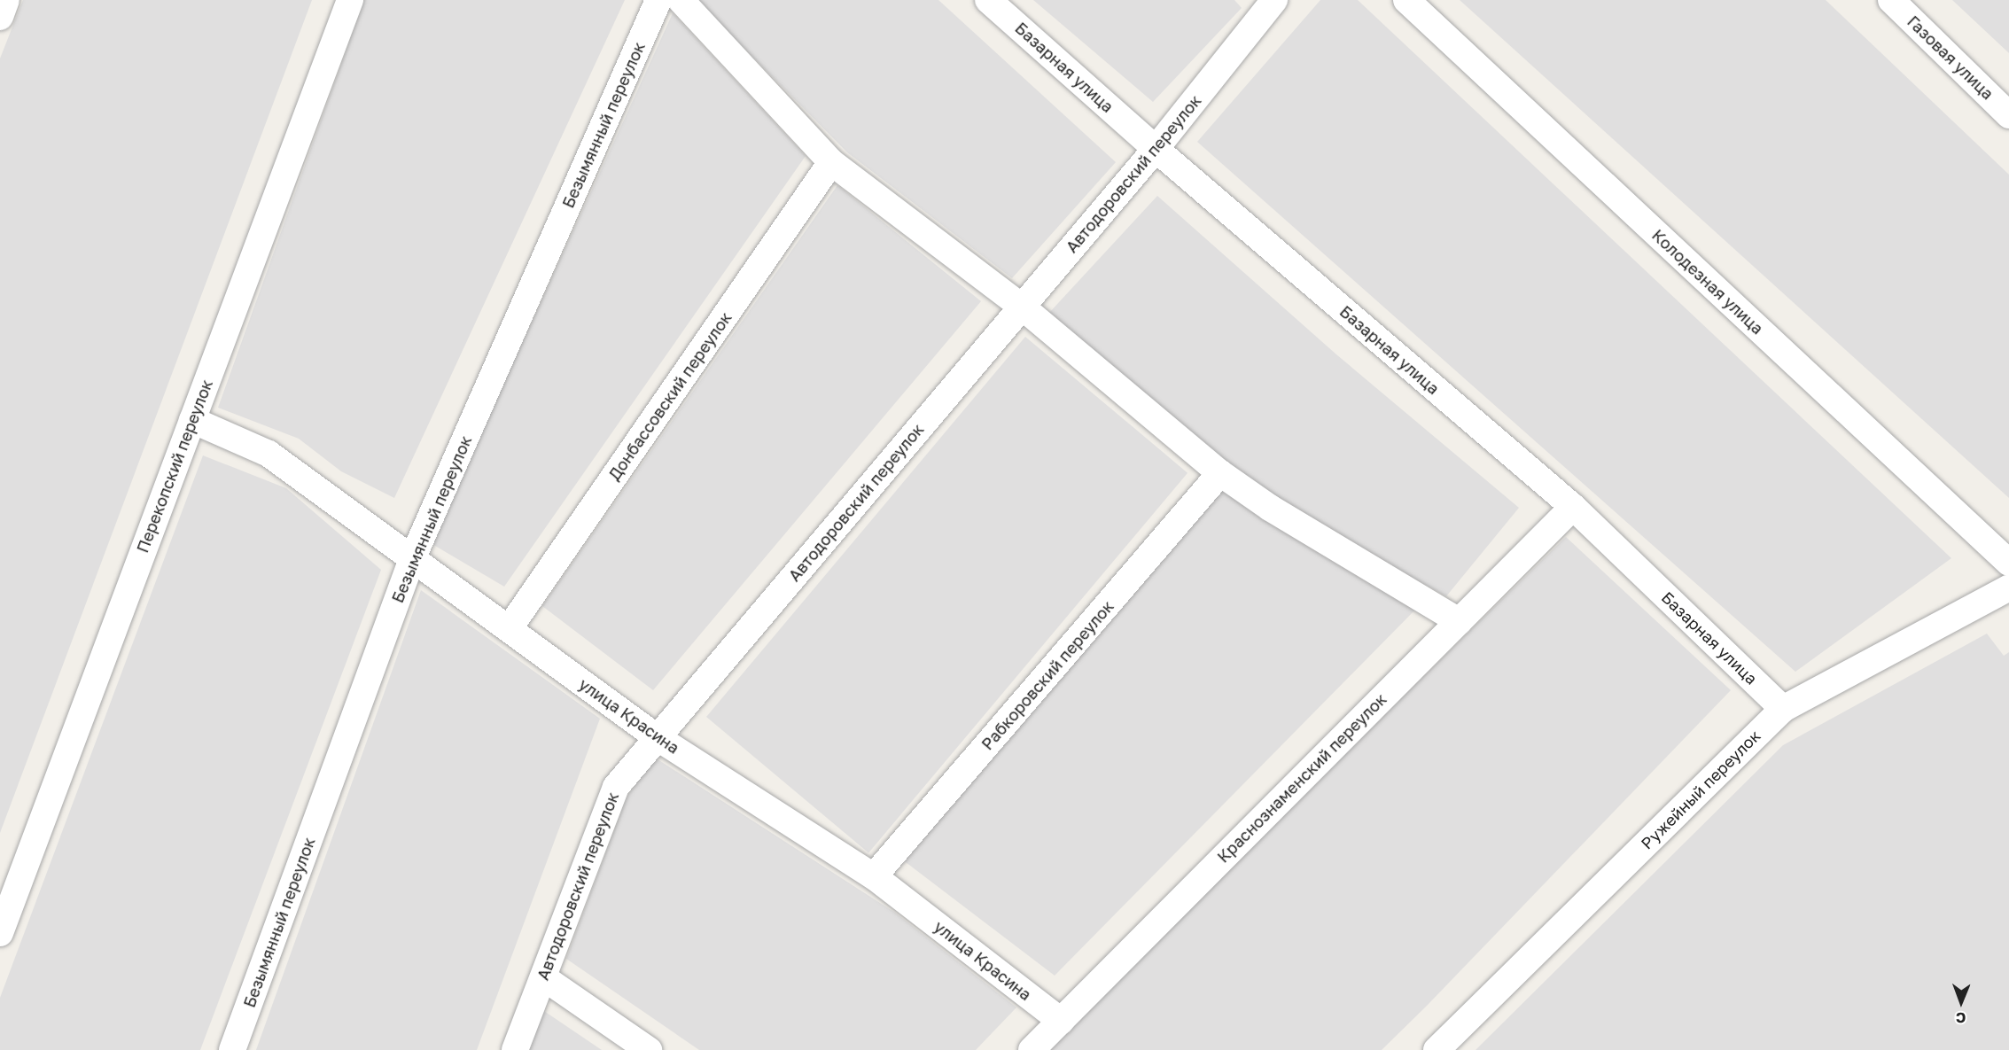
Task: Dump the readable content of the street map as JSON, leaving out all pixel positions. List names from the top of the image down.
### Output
{
  "streets": {
    "street": [
      "Газовая улица",
      "Базарная улица",
      "Безымянный переулок",
      "Автодоровский переулок",
      "Колодезная улица",
      "Донбассовский переулок",
      "Перекопский переулок",
      "Рабкоровский переулок",
      "улица Красина",
      "Краснознаменский переулок",
      "Ружейный переулок"
    ]
  },
  "crossings": [
    ["Базарная улица", "Автодоровский переулок"],
    ["Базарная улица", "Краснознаменский переулок"],
    ["Базарная улица", "Ружейный переулок"],
    ["Безымянный переулок", "улица Красина"],
    ["Автодоровский переулок", "улица Красина"],
    ["Донбассовский переулок", "улица Красина"],
    ["Перекопский переулок", "улица Красина"],
    ["Рабкоровский переулок", "улица Красина"],
    ["улица Красина", "Краснознаменский переулок"]
  ],
  "north": "bottom"
}
